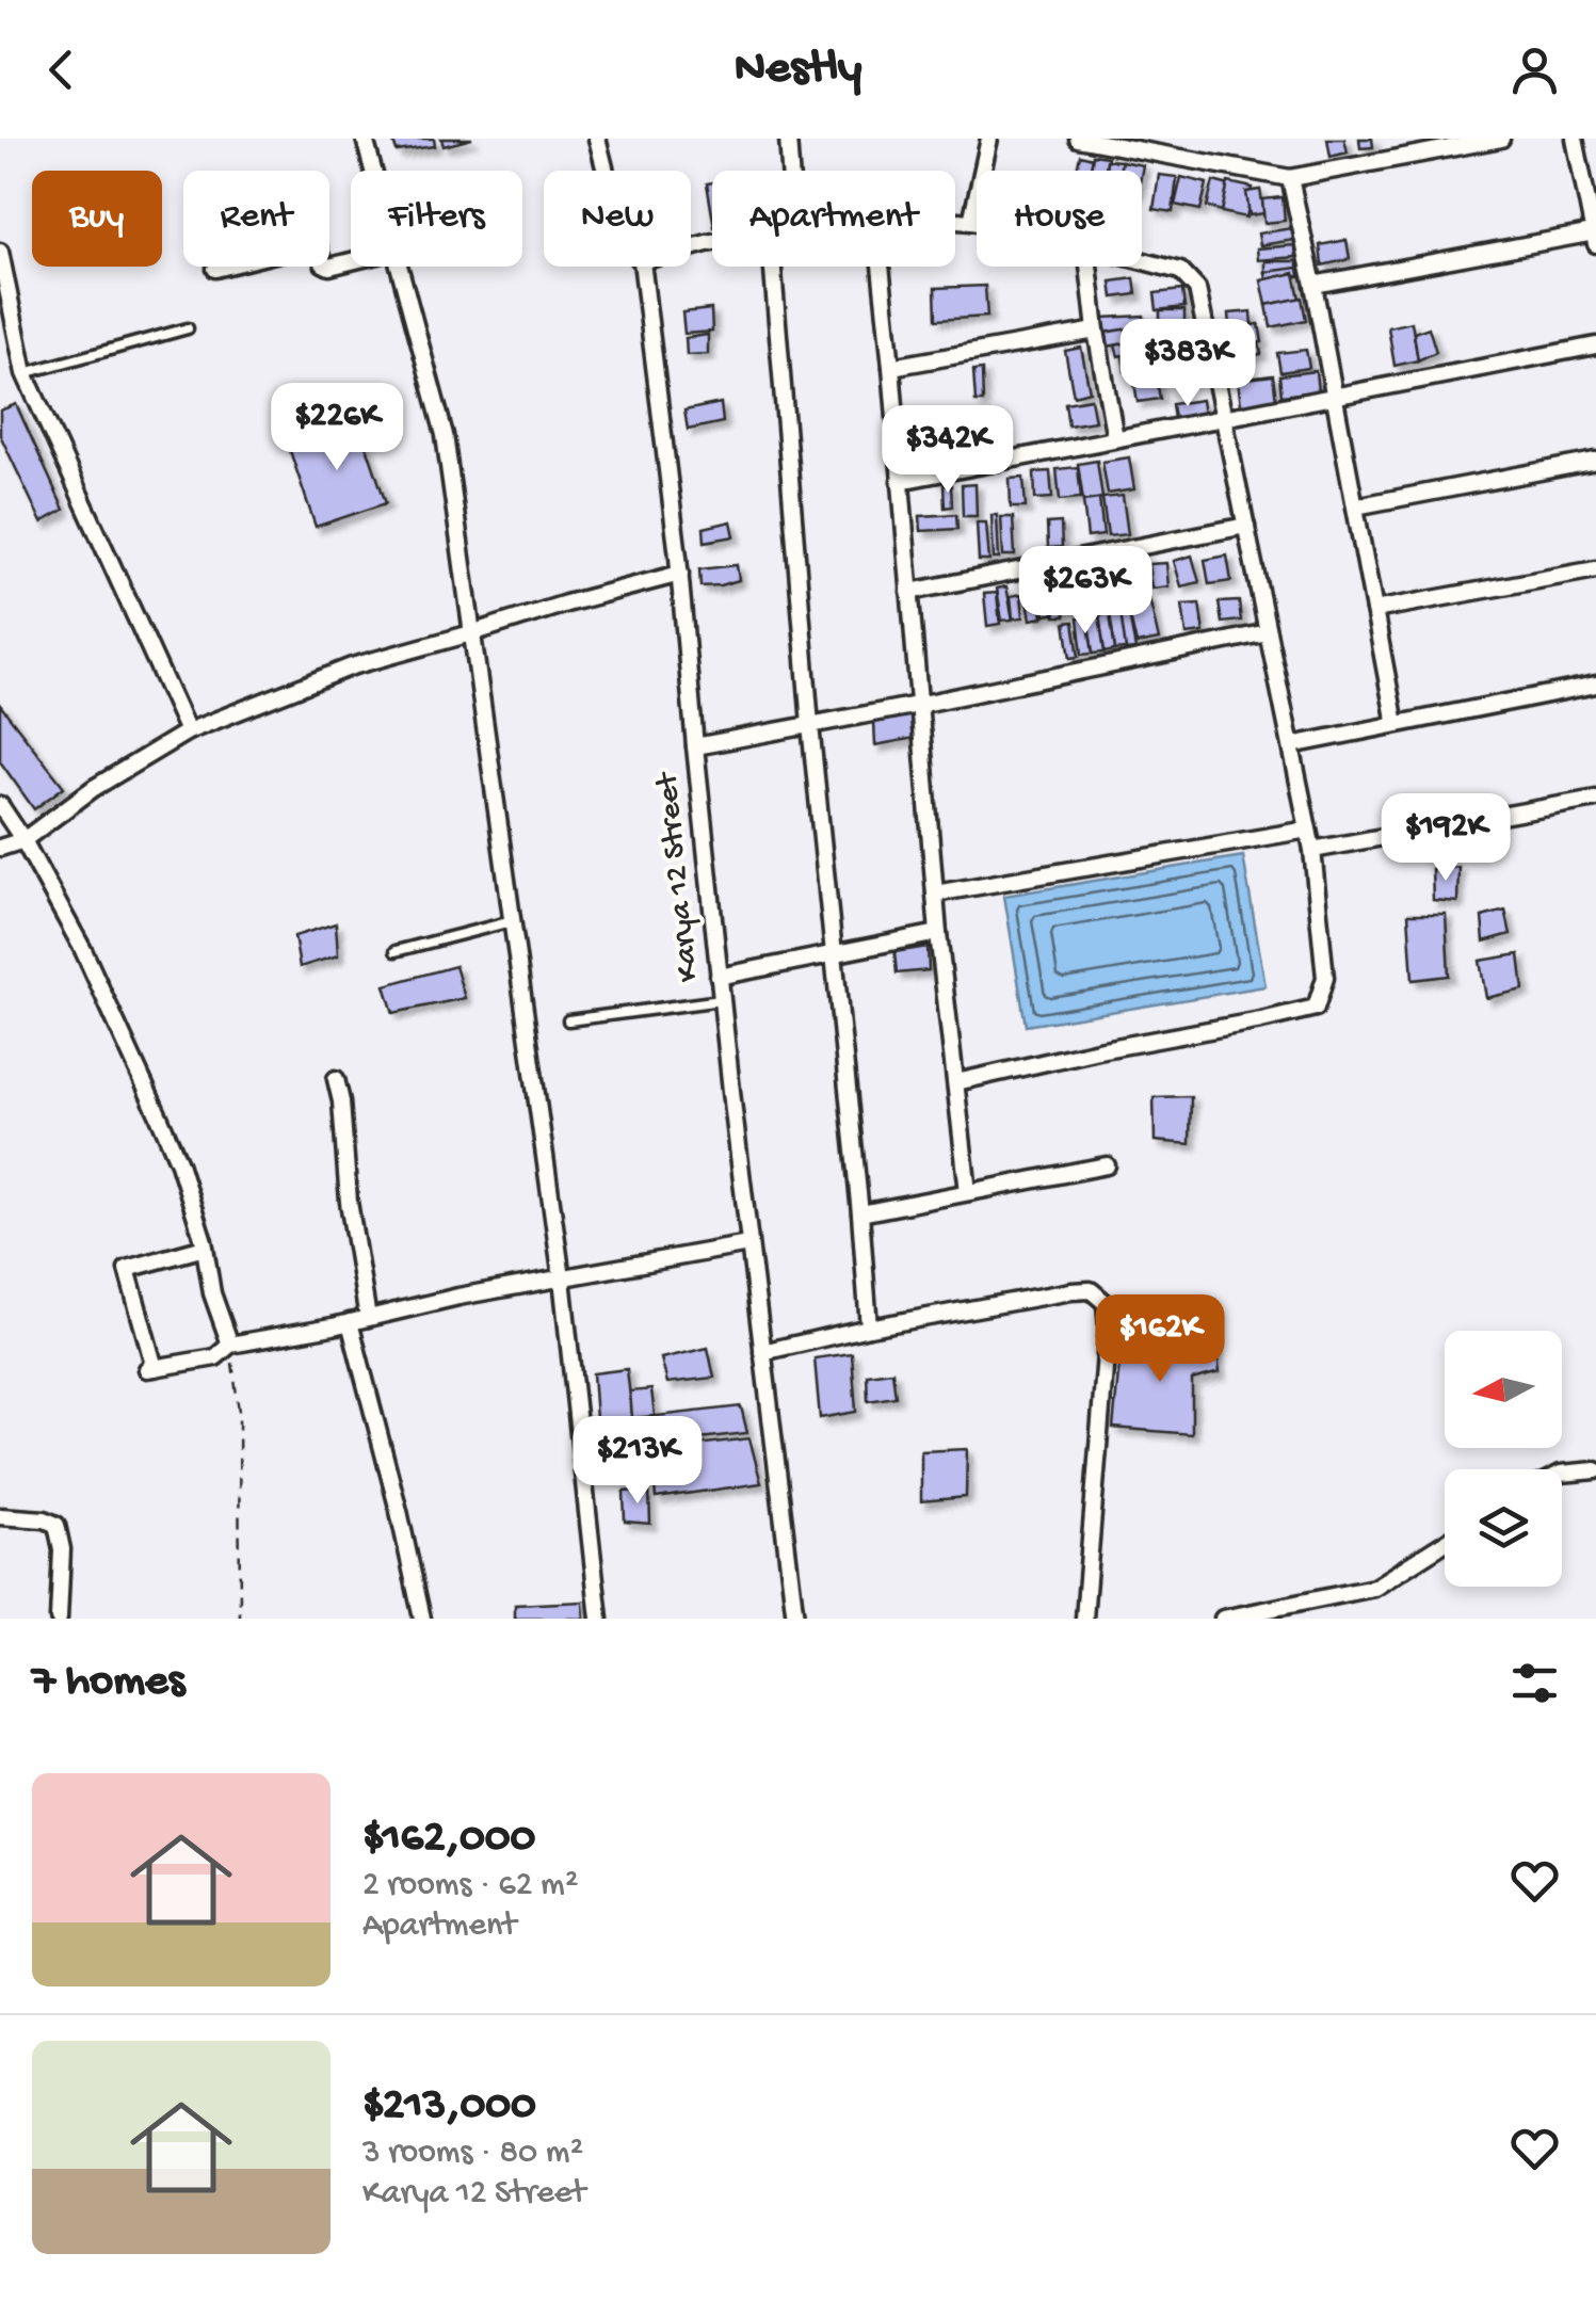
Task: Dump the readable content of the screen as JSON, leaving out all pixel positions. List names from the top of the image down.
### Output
{
  "streets": {
    "street": ["Karya 12 Street"]
  },
  "north": "left",
  "page": {
    "header": "Nestly",
    "chip": [
      "Buy",
      "Rent",
      "Filters",
      "New",
      "Apartment",
      "House"
    ],
    "price": [
      "$383K",
      "$226K",
      "$342K",
      "$263K",
      "$192K",
      "$162K",
      "$213K"
    ],
    "heading": "7 homes",
    "list": [
      {
        "name": "$162,000",
        "note": "2 rooms · 62 m² · Apartment"
      },
      {
        "name": "$213,000",
        "note": "3 rooms · 80 m² · Karya 12 Street"
      }
    ]
  }
}
